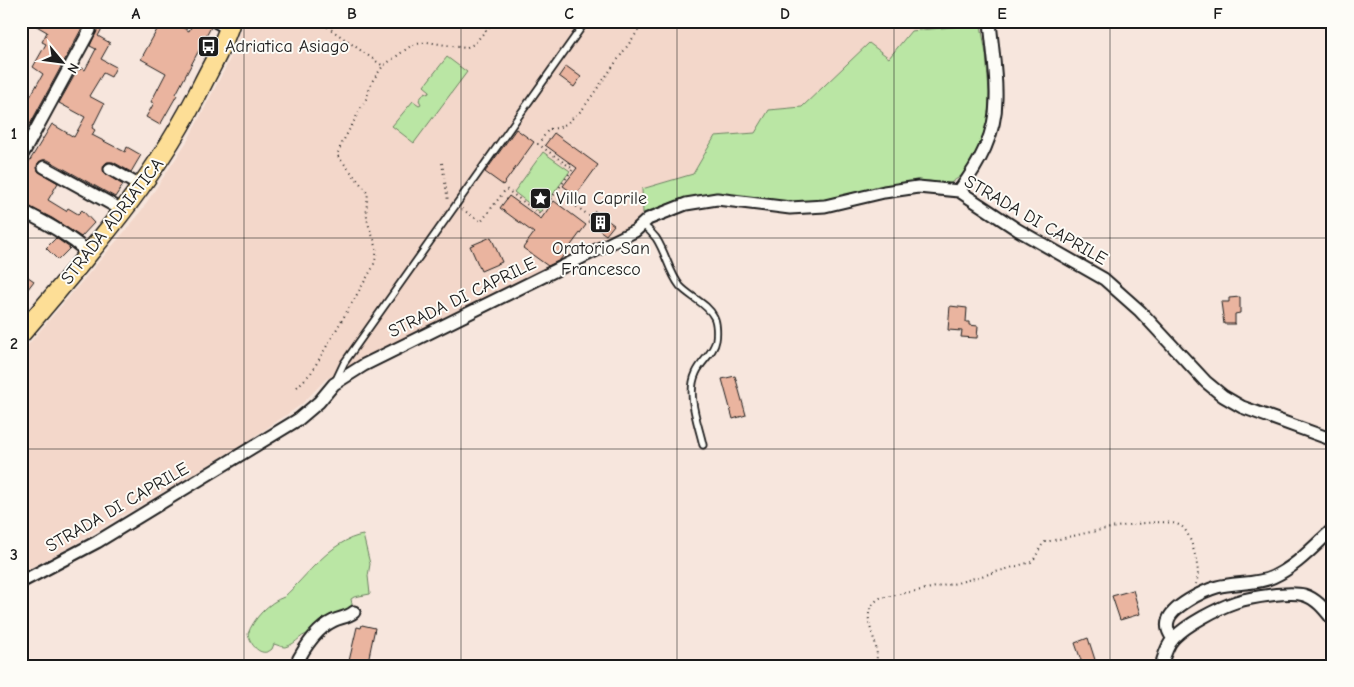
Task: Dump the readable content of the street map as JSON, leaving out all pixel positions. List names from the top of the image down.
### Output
{
  "streets": {
    "main road": ["STRADA ADRIATICA"],
    "street": ["STRADA DI CAPRILE"]
  },
  "places": {
    "bus stop": ["Adriatica Asiago"],
    "place": ["Villa Caprile"],
    "building": ["Oratorio San Francesco"]
  },
  "north": "bottom right",
  "grid": {
    "columns": [
      "A",
      "B",
      "C",
      "D",
      "E",
      "F"
    ],
    "rows": ["1", "2", "3"]
  }
}
